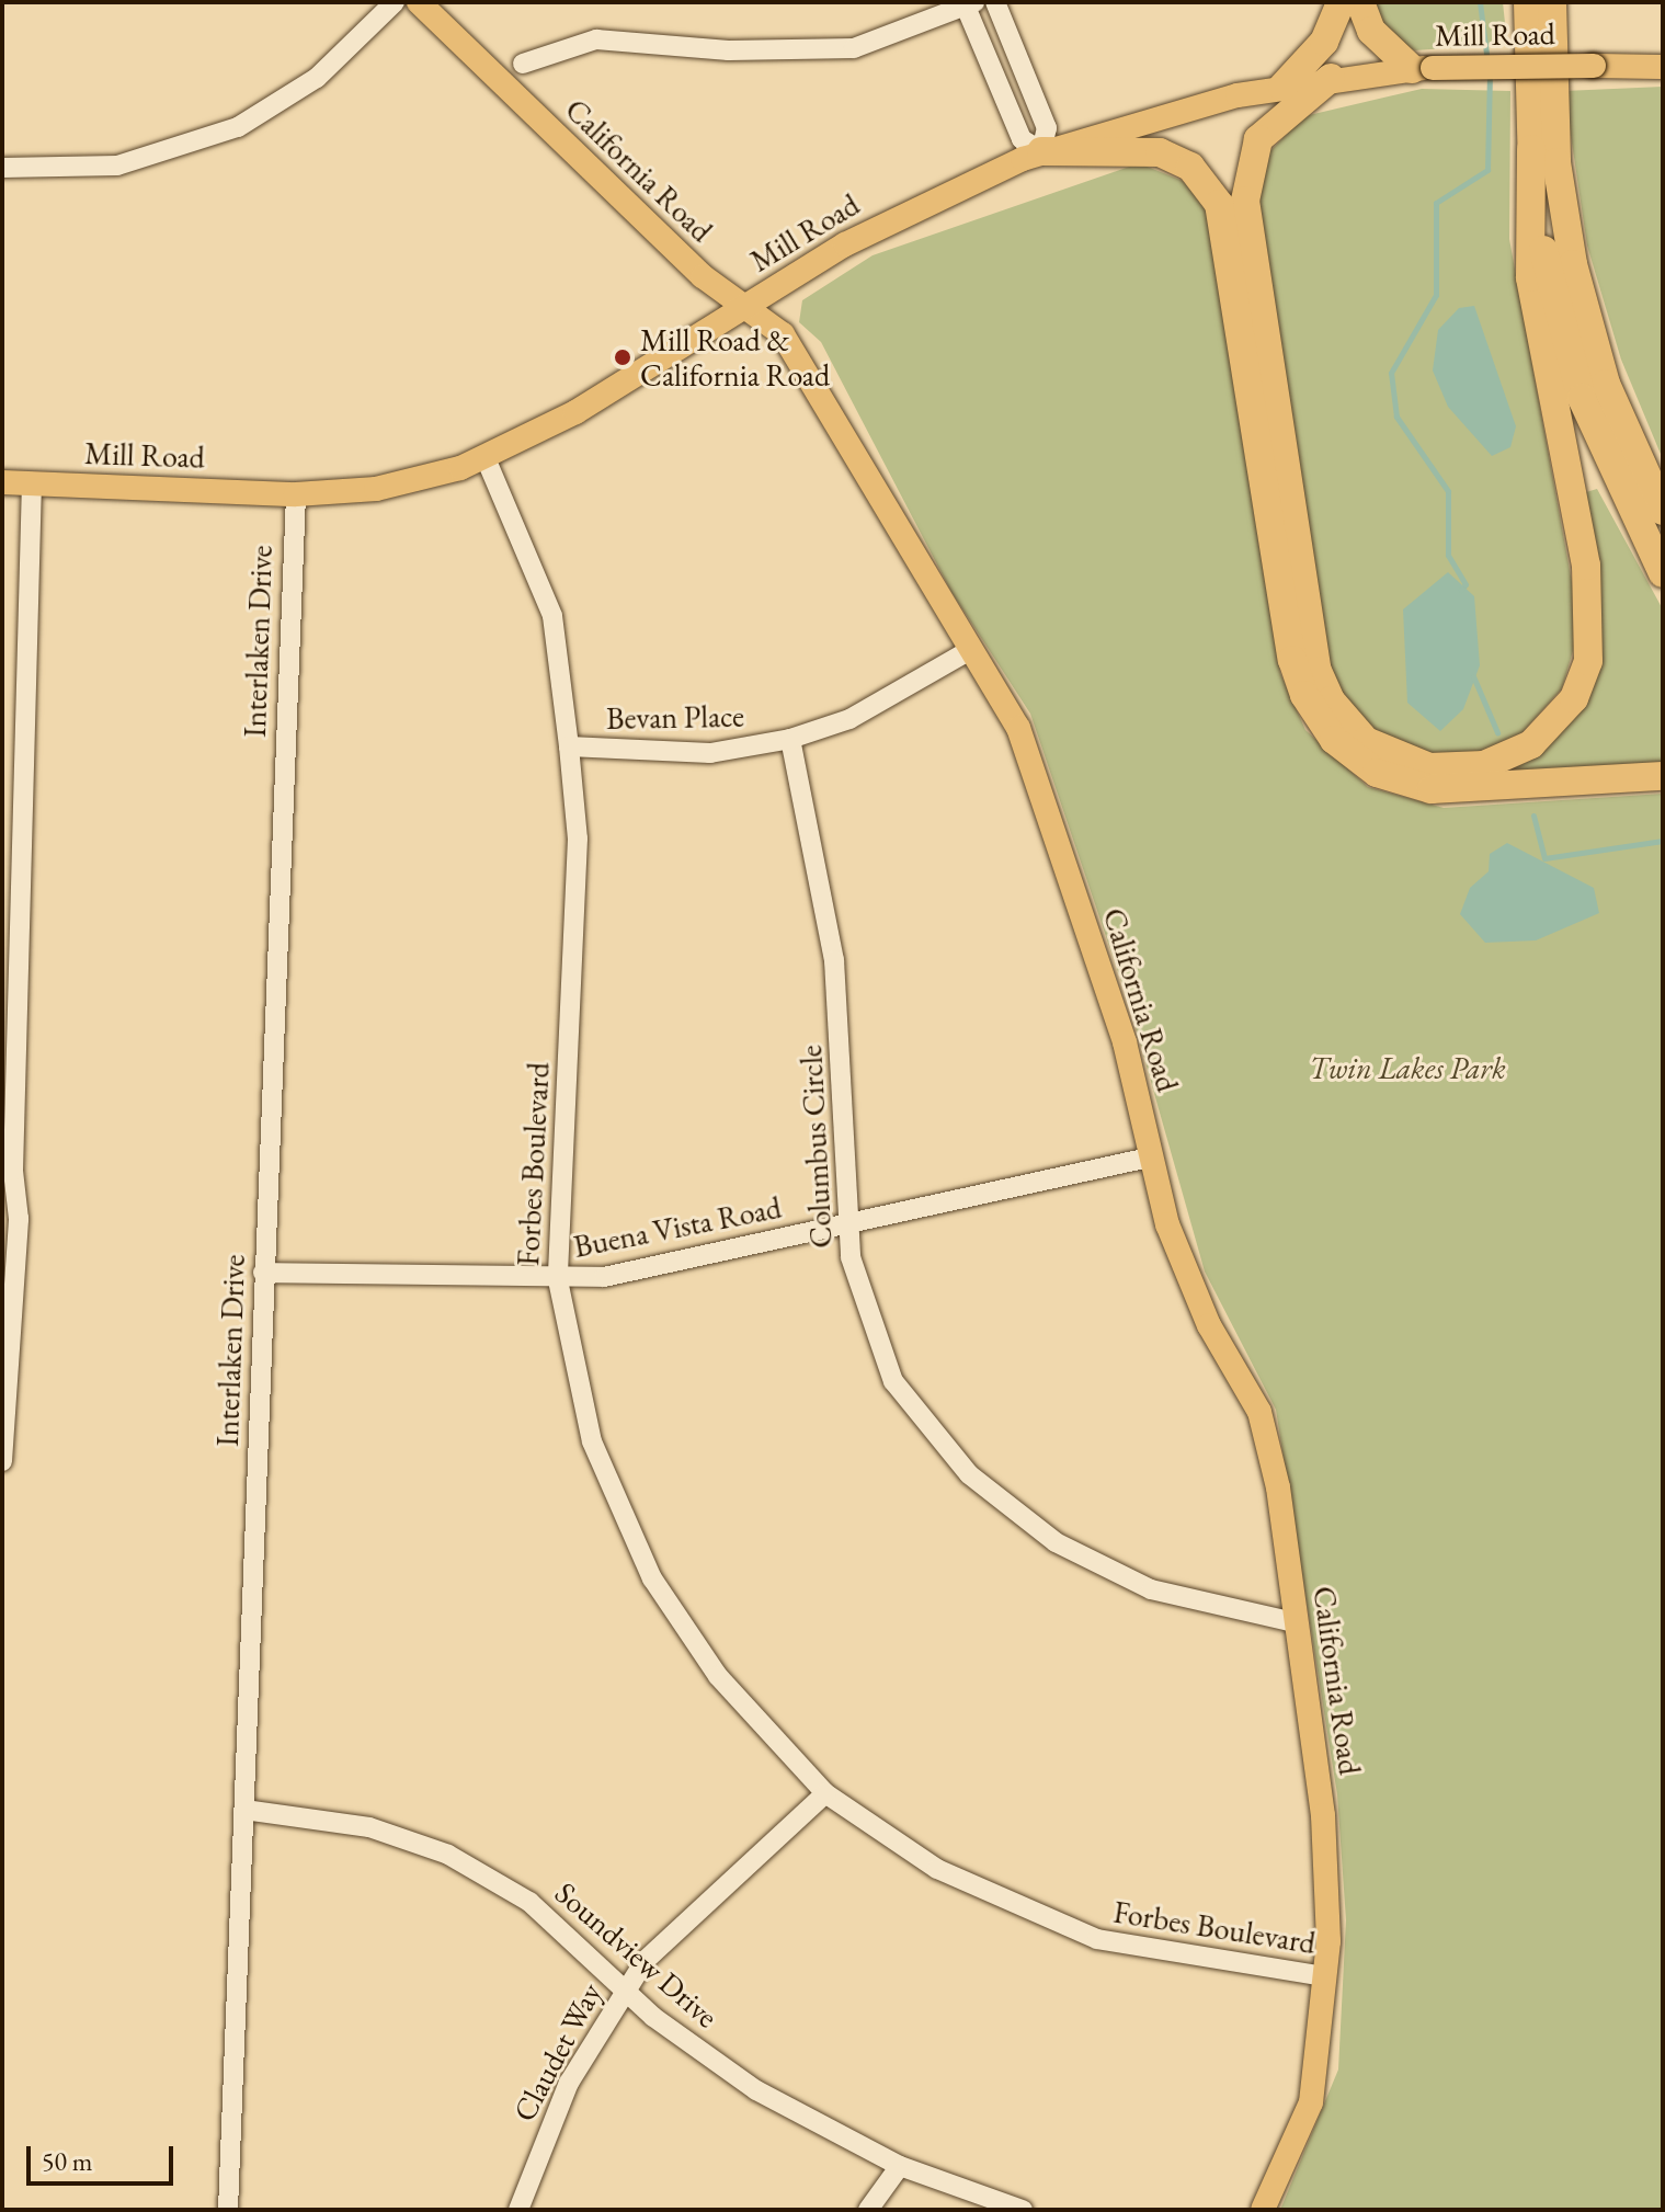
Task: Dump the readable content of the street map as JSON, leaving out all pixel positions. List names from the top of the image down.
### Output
{
  "streets": {
    "main road": ["Mill Road", "California Road"],
    "street": [
      "Interlaken Drive",
      "Bevan Place",
      "Columbus Circle",
      "Forbes Boulevard",
      "Buena Vista Road",
      "Soundview Drive",
      "Claudet Way"
    ]
  },
  "crossings": [
    ["Mill Road", "California Road"],
    ["Mill Road", "Interlaken Drive"],
    ["Mill Road", "Forbes Boulevard"],
    ["California Road", "Bevan Place"],
    ["California Road", "Columbus Circle"],
    ["California Road", "Forbes Boulevard"],
    ["California Road", "Buena Vista Road"],
    ["Interlaken Drive", "Buena Vista Road"],
    ["Interlaken Drive", "Soundview Drive"],
    ["Bevan Place", "Columbus Circle"],
    ["Bevan Place", "Forbes Boulevard"],
    ["Columbus Circle", "Buena Vista Road"],
    ["Forbes Boulevard", "Buena Vista Road"],
    ["Forbes Boulevard", "Claudet Way"],
    ["Soundview Drive", "Claudet Way"]
  ],
  "parks": ["Twin Lakes Park"],
  "places": ["Mill Road & California Road"],
  "scale_bar": "50 m"
}
